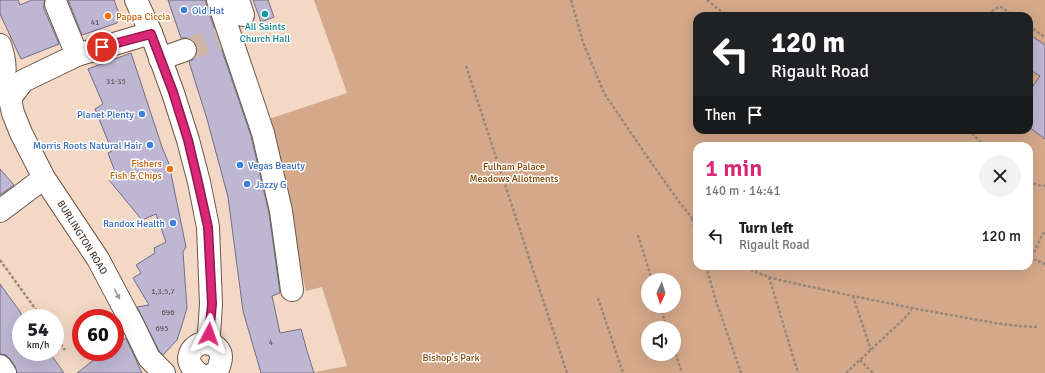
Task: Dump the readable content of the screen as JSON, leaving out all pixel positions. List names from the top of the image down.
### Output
{
  "streets": {
    "street": ["BURLINGTON ROAD"]
  },
  "parks": ["Fulham Palace Meadows Allotments", "Bishop's Park"],
  "places": [
    "Old Hat",
    "All Saints Church Hall",
    "Pappa Ciccia",
    "Planet Plenty",
    "Morris Roots Natural Hair",
    "Vegas Beauty",
    "Fishers Fish & Chips",
    "Jazzy G",
    "Randox Health"
  ],
  "house_numbers": [
    "41",
    "31-35",
    "1,3,5,7",
    "696",
    "695",
    "4"
  ],
  "north": "bottom",
  "page": {
    "turn": ["120 m", "Rigault Road"],
    "then": "Then",
    "heading": ["1 min", "140 m · 14:41"],
    "list": [
      {
        "name": "Turn left",
        "note": "Rigault Road",
        "value": "120 m"
      }
    ],
    "speed": "54 km/h",
    "limit": "60"
  }
}
